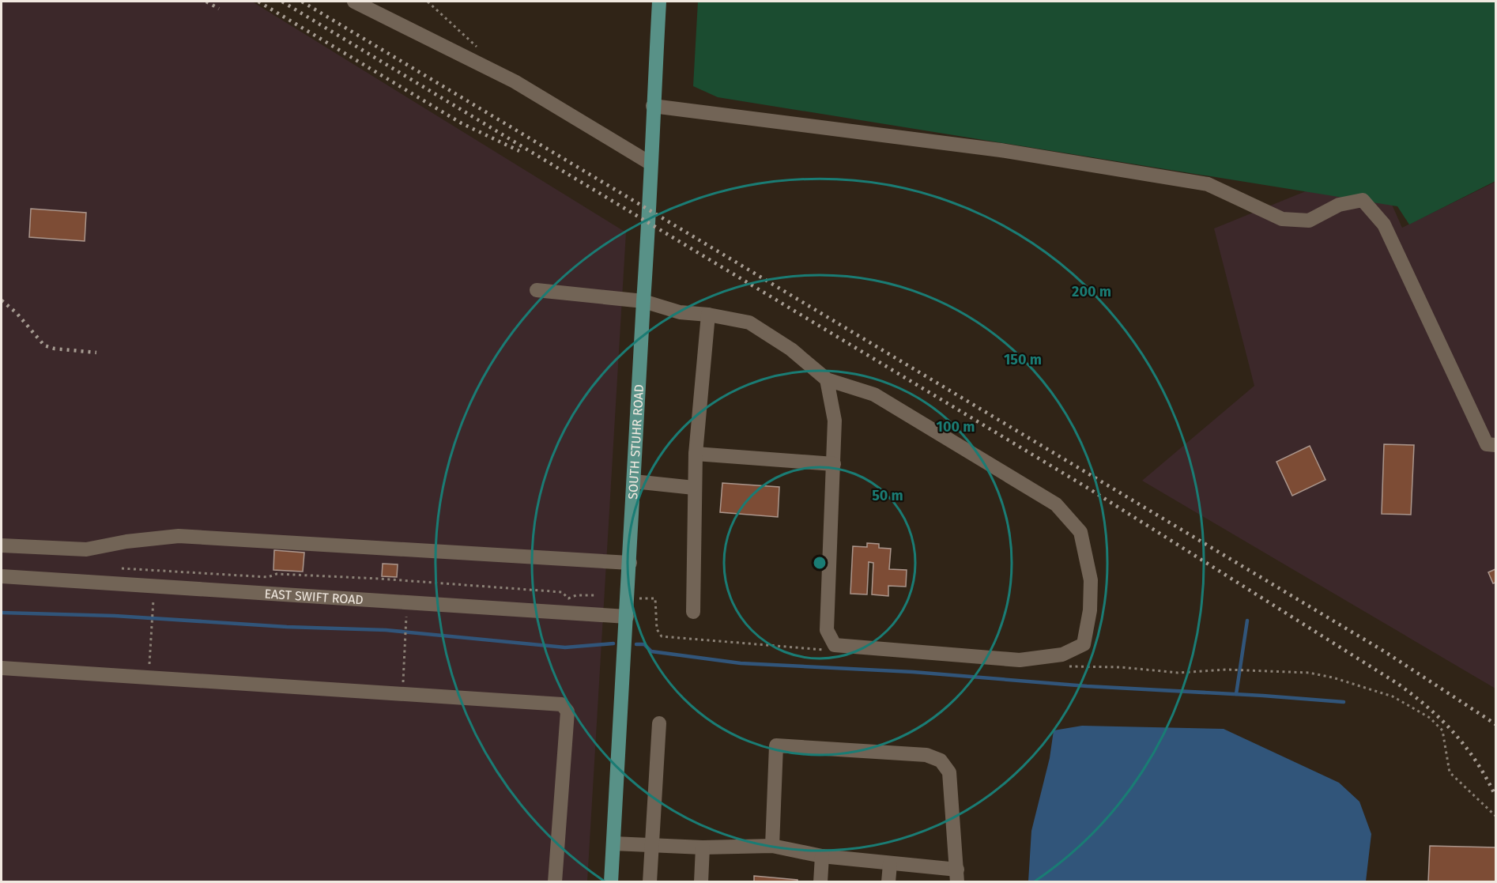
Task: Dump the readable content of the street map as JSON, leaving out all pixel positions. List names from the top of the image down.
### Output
{
  "streets": {
    "main road": ["SOUTH STUHR ROAD"],
    "street": ["EAST SWIFT ROAD"]
  },
  "crossings": [
    ["SOUTH STUHR ROAD", "EAST SWIFT ROAD"]
  ],
  "rings": [
    "200 m",
    "150 m",
    "100 m",
    "50 m"
  ]
}
